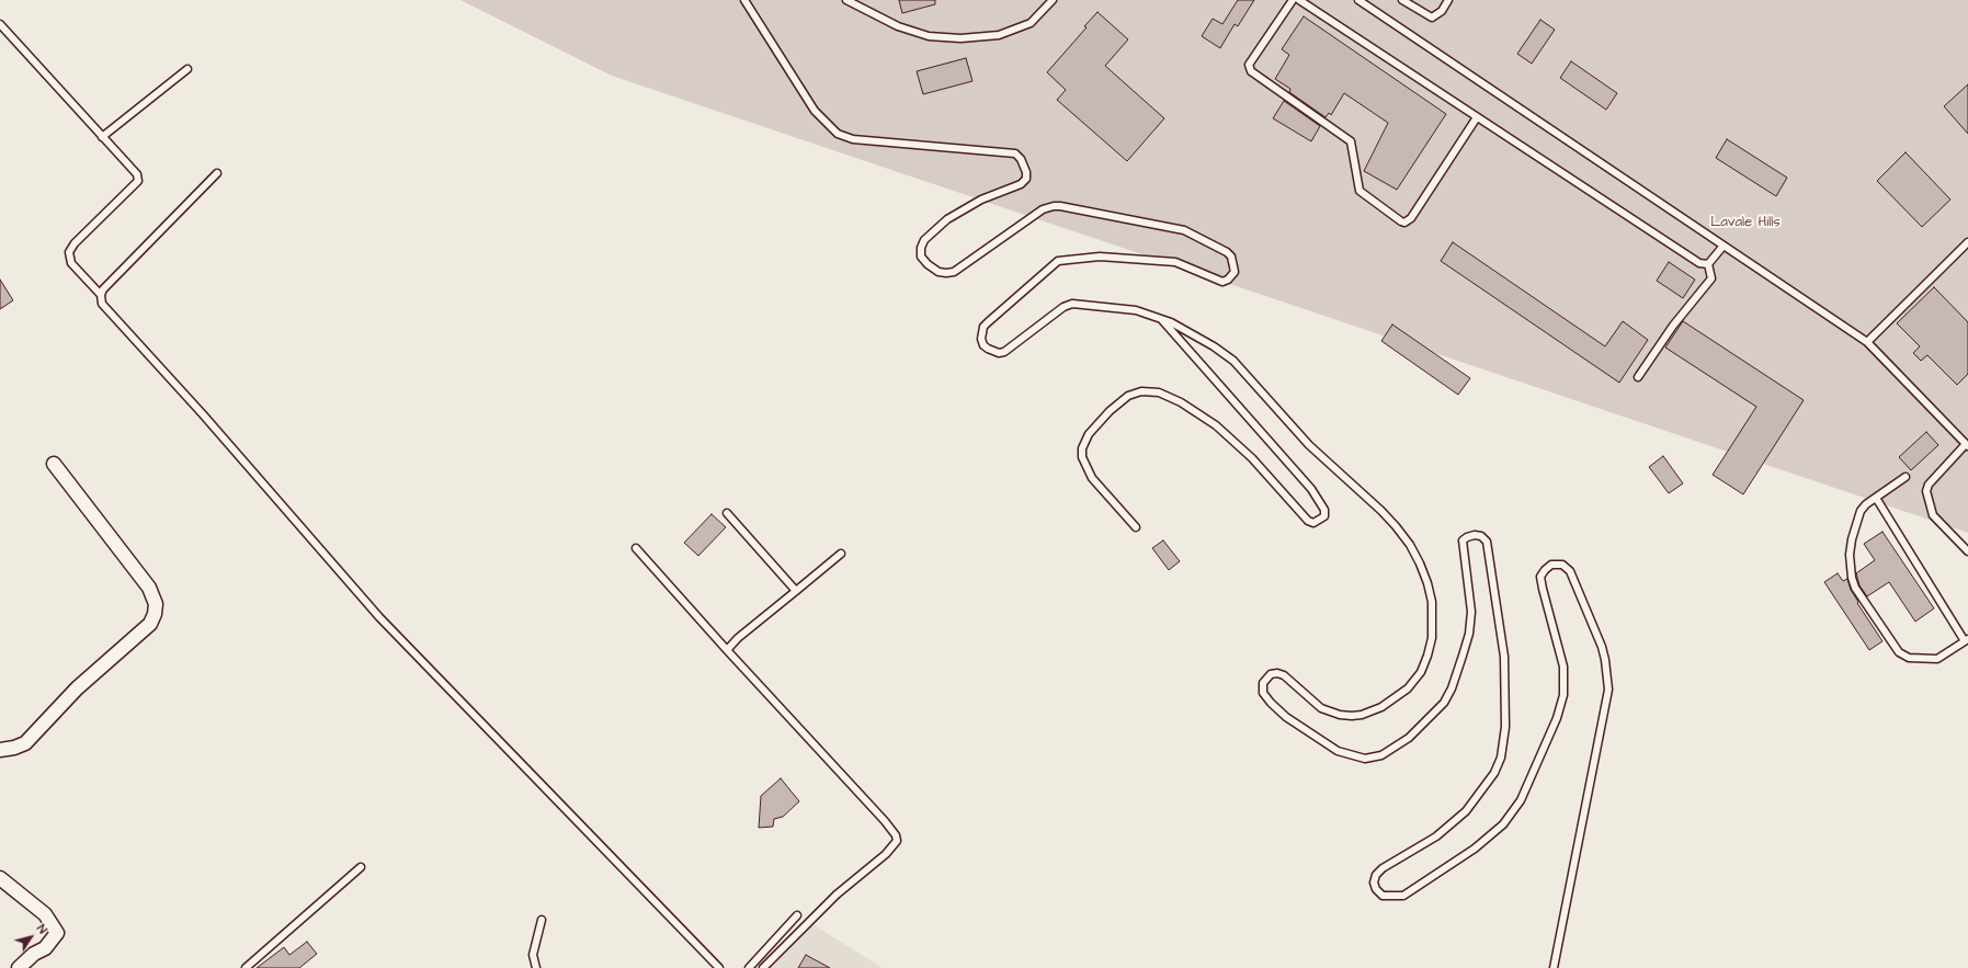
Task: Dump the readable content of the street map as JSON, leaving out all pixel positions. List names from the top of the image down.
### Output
{
  "parks": ["Lavale Hills"],
  "north": "top right"
}
